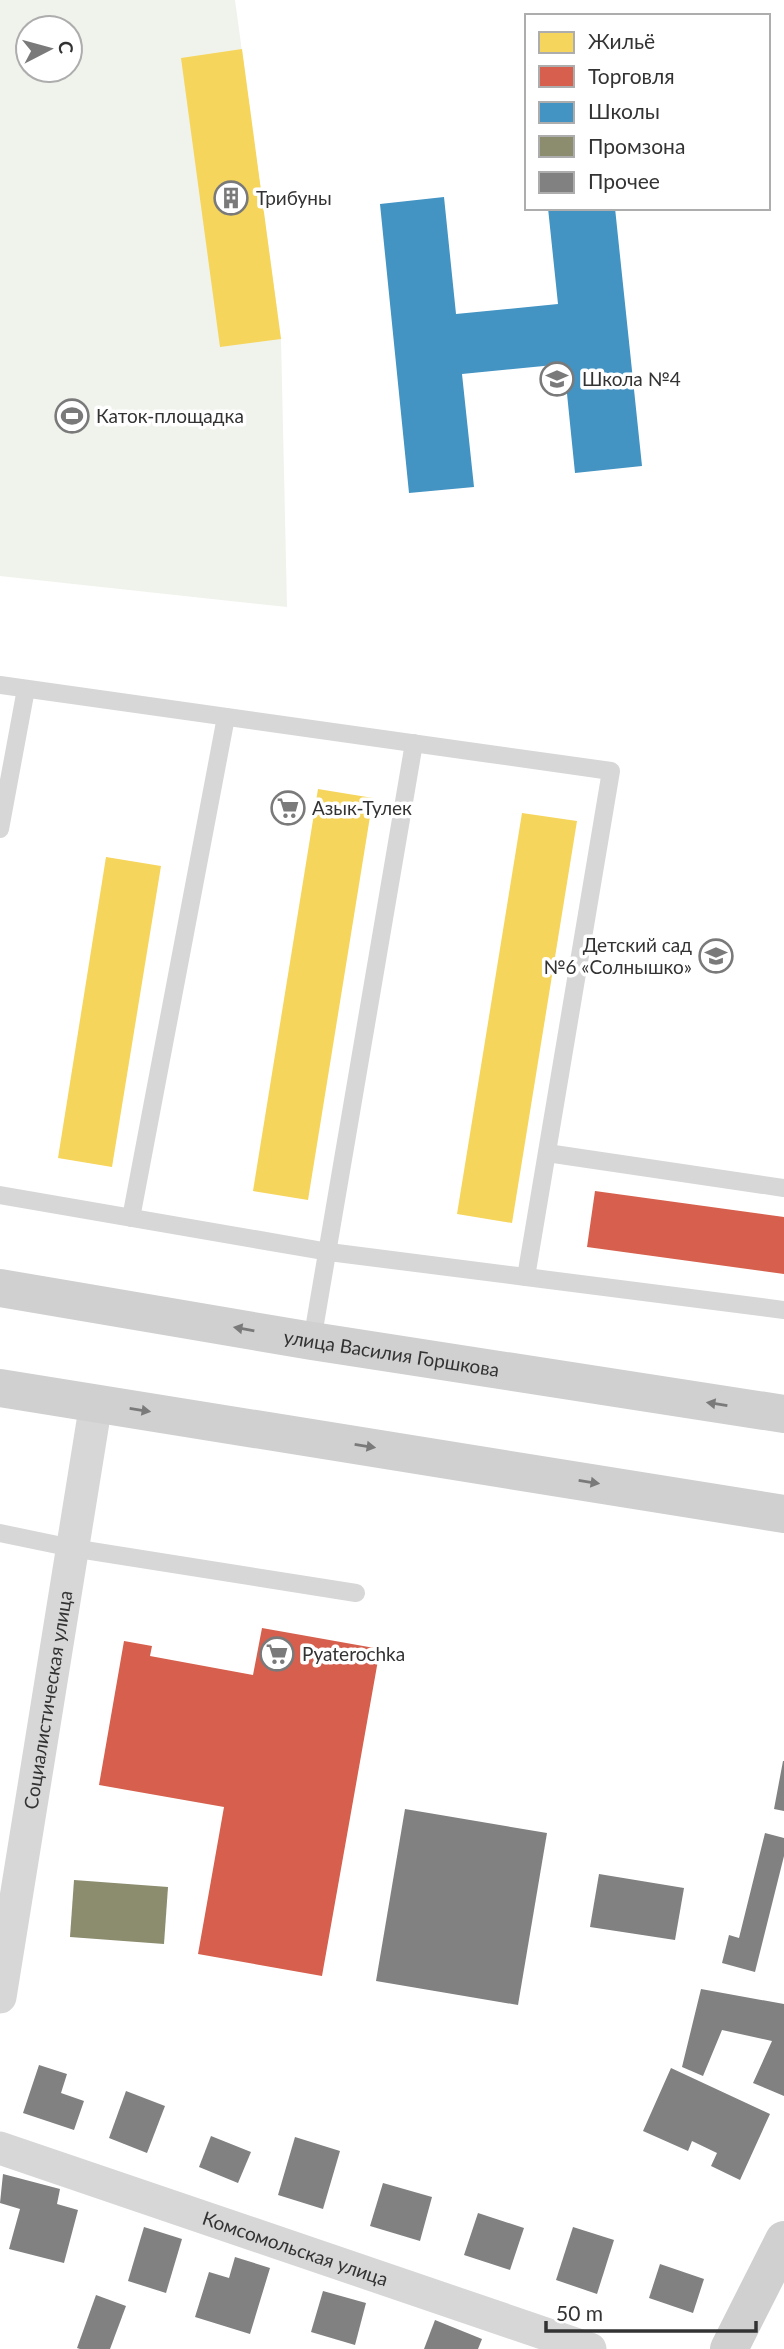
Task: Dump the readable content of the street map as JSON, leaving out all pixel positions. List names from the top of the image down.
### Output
{
  "streets": {
    "main road": ["улица Василия Горшкова"],
    "street": ["Социалистическая улица", "Комсомольская улица"]
  },
  "places": {
    "building": ["Трибуны"],
    "school or university": ["Школа №4", "Детский сад №6 «Солнышко»"],
    "sports": ["Каток-площадка"],
    "supermarket": ["Азык-Тулек", "Pyaterochka"]
  },
  "legend": [
    "Жильё",
    "Торговля",
    "Школы",
    "Промзона",
    "Прочее"
  ],
  "scale_bar": "50 m",
  "north": "right"
}
